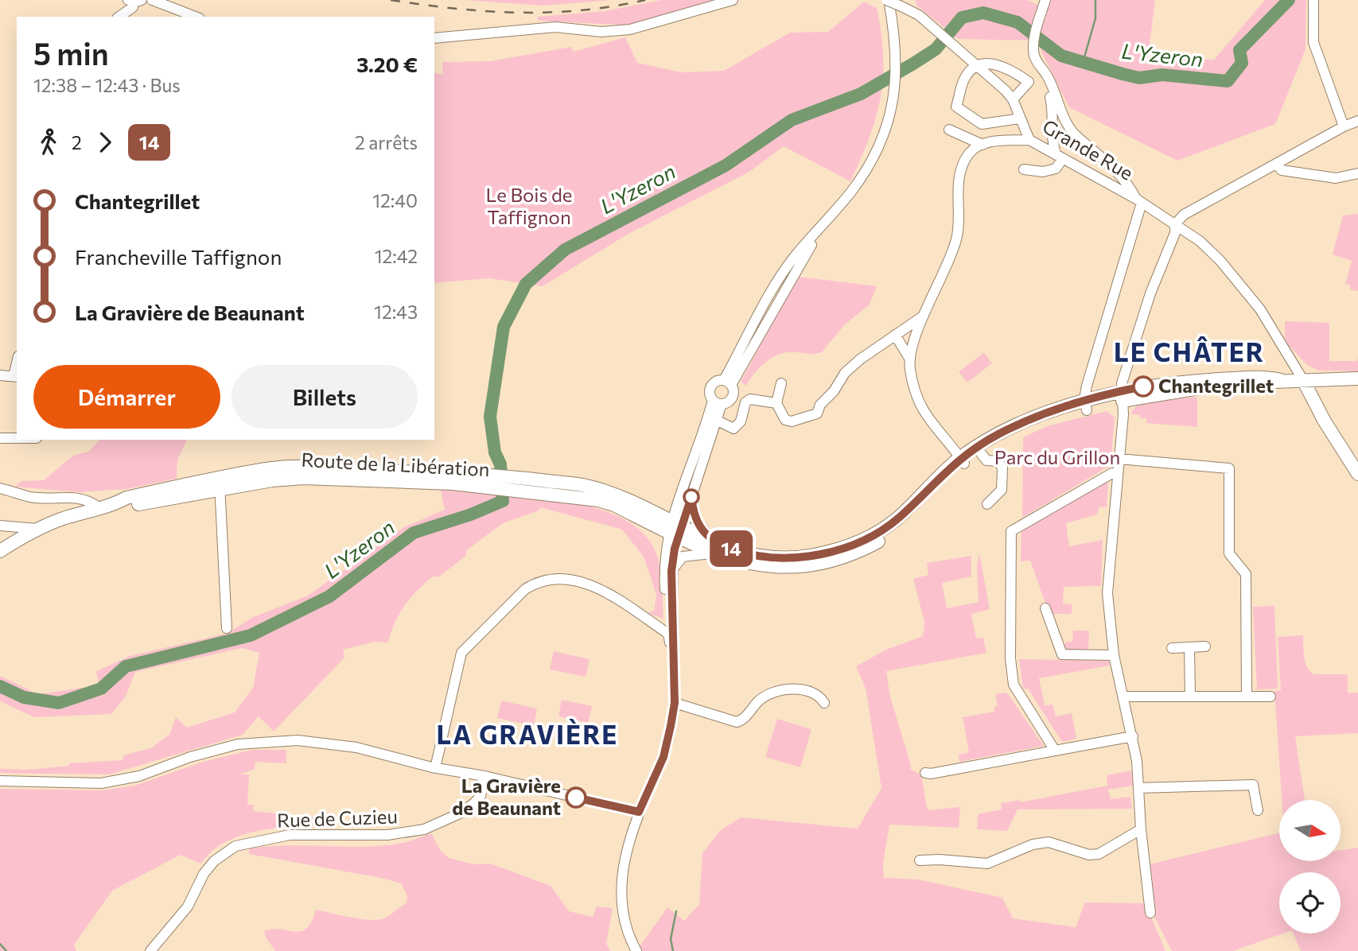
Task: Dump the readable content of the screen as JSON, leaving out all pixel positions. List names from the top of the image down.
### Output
{
  "streets": {
    "main road": ["Route de la Libération"],
    "street": ["Grande Rue", "Rue de Cuzieu"]
  },
  "districts": ["LE CHÂTER", "LA GRAVIÈRE"],
  "water": ["L'Yzeron"],
  "parks": ["Le Bois de Taffignon", "Parc du Grillon"],
  "places": ["Chantegrillet", "La Gravière de Beaunant"],
  "lines": ["bus line 14"],
  "north": "right",
  "page": {
    "on_map": "14",
    "heading": ["5 min", "12:38 – 12:43 · Bus", "3.20 €"],
    "legs": ["2", "14", "2 arrêts"],
    "list": [
      {
        "name": "Chantegrillet",
        "value": "12:40"
      },
      {
        "name": "Francheville Taffignon",
        "value": "12:42"
      },
      {
        "name": "La Gravière de Beaunant",
        "value": "12:43"
      }
    ],
    "buttons": ["Démarrer", "Billets"]
  }
}
